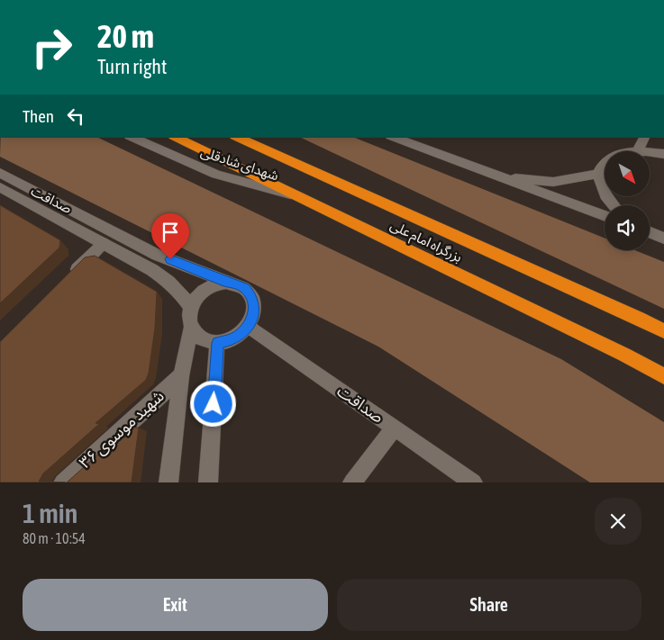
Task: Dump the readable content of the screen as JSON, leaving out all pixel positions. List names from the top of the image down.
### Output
{
  "streets": {
    "highway": ["بزرگراه امام علی"],
    "street": ["شهدای شادقلی", "صداقت", "شهید موسوی ۳۶"]
  },
  "crossings": [
    ["شهدای شادقلی", "بزرگراه امام علی"]
  ],
  "north": "bottom right",
  "page": {
    "turn": ["20 m", "Turn right"],
    "then": "Then",
    "heading": ["1 min", "80 m · 10:54"],
    "buttons": ["Exit", "Share"]
  }
}
